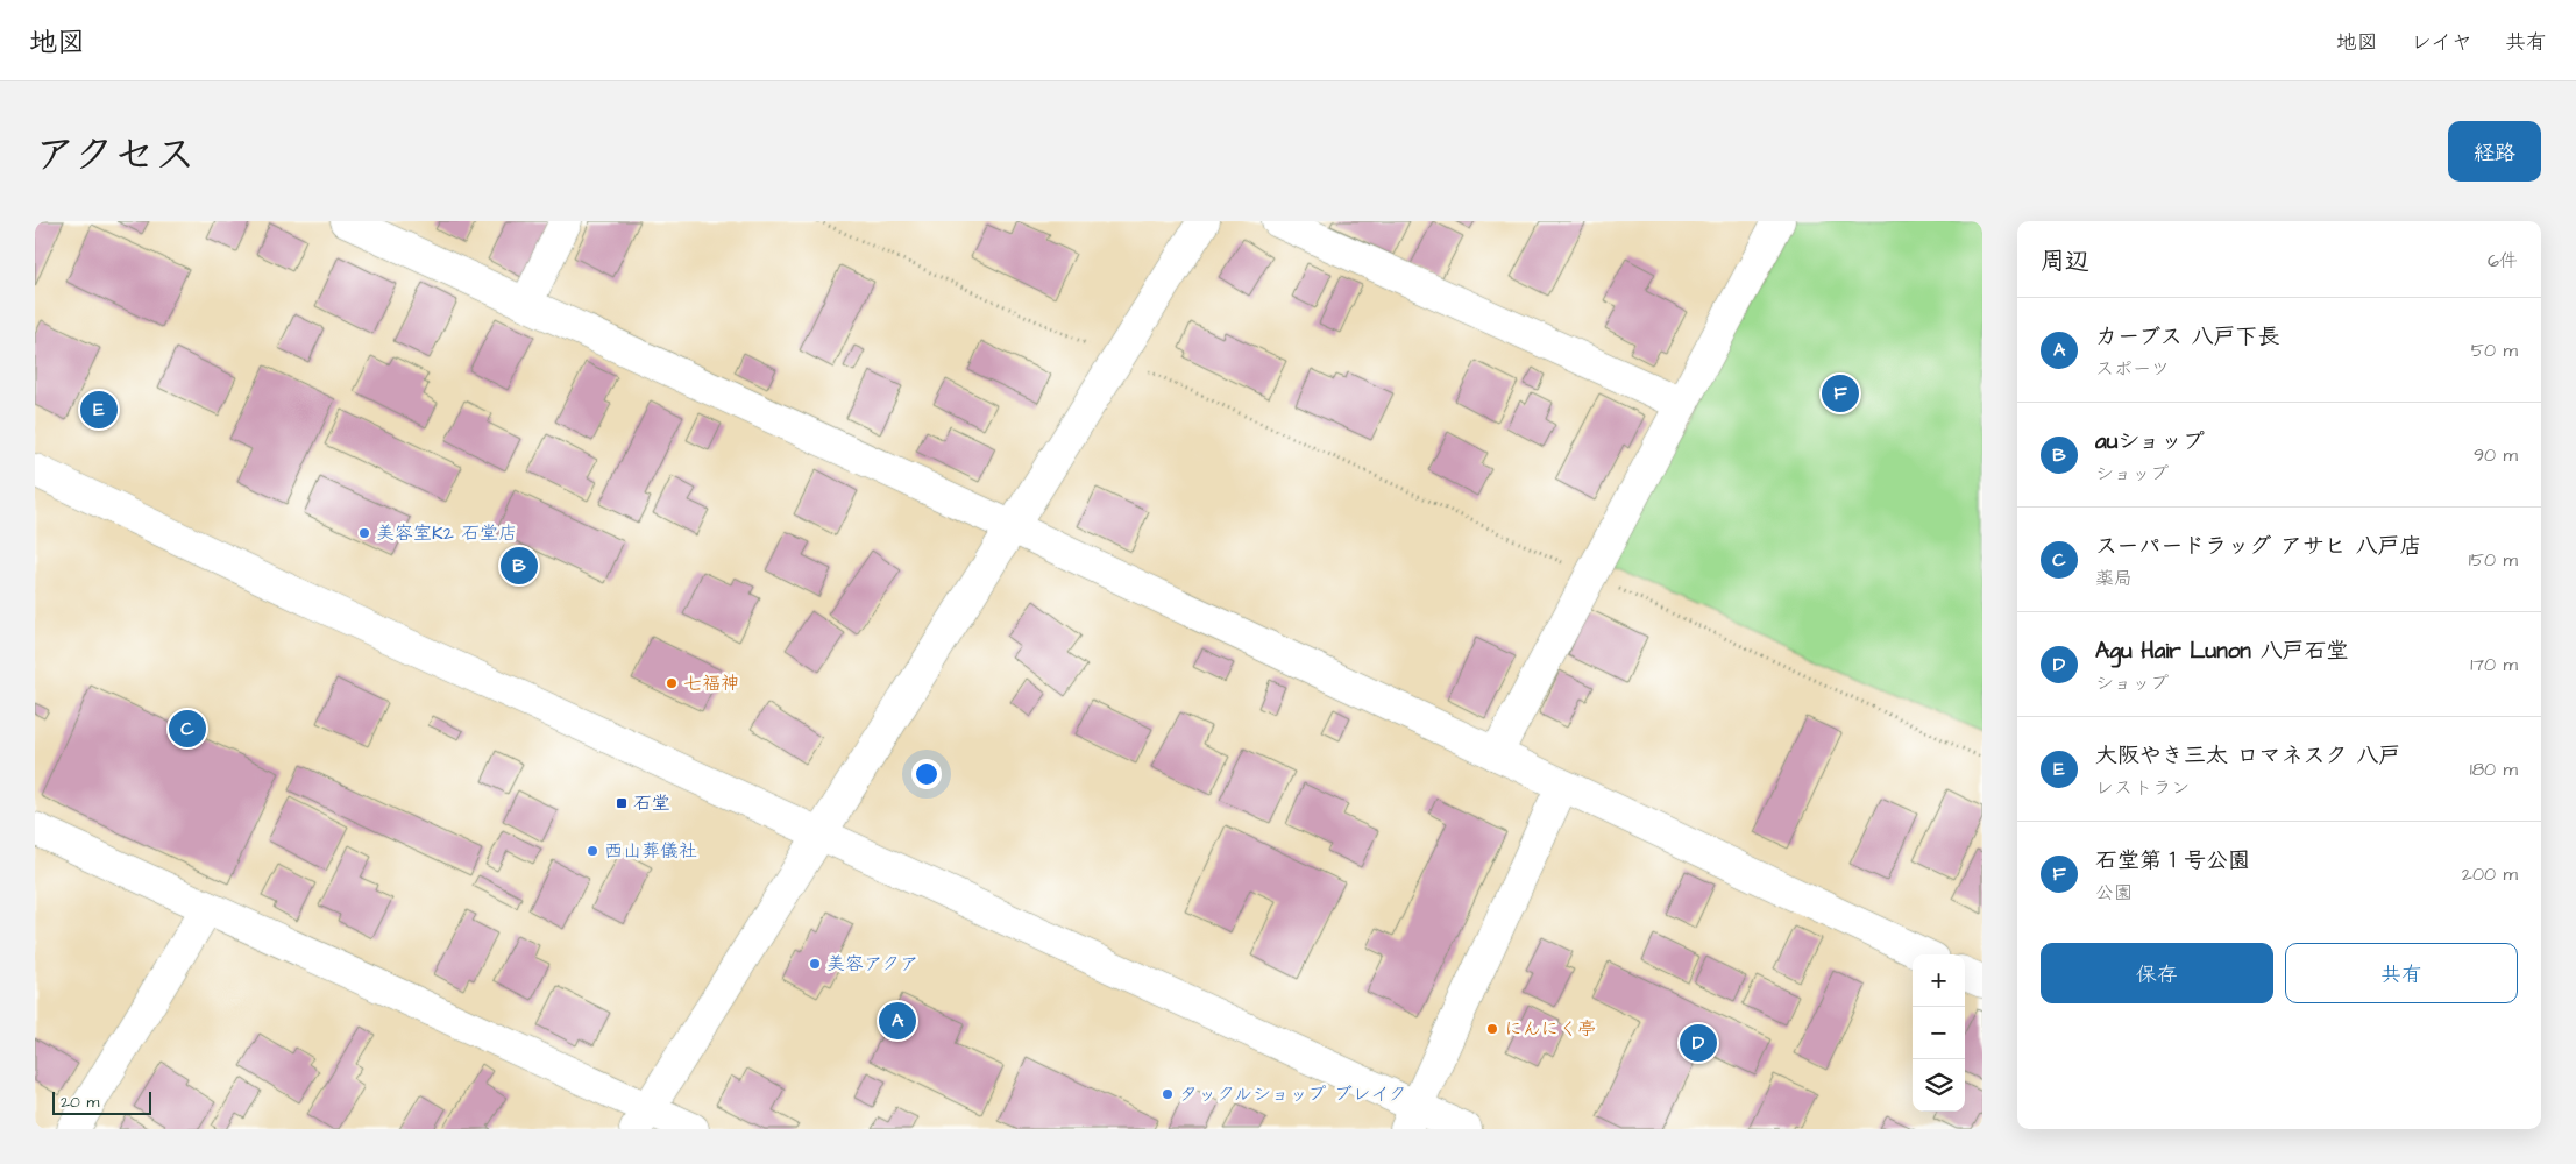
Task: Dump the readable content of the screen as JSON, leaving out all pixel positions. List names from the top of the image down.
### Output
{
  "places": {
    "other": [
      "美容室K2 石堂店",
      "七福神",
      "西山葬儀社",
      "美容アクア",
      "にんにく亭",
      "タックルショップ ブレイク"
    ],
    "transit": ["石堂"]
  },
  "scale_bar": "20 m",
  "page": {
    "header": "地図",
    "nav": ["地図", "レイヤ", "共有"],
    "title": "アクセス",
    "buttons": [
      "経路",
      ["保存", "共有"]
    ],
    "heading": ["周辺", "6件"],
    "list": [
      {
        "mark": "A",
        "name": "カーブス 八戸下長",
        "note": "スポーツ",
        "value": "50 m"
      },
      {
        "mark": "B",
        "name": "auショップ",
        "note": "ショップ",
        "value": "90 m"
      },
      {
        "mark": "C",
        "name": "スーパードラッグ アサヒ 八戸店",
        "note": "薬局",
        "value": "150 m"
      },
      {
        "mark": "D",
        "name": "Agu Hair Lunon 八戸石堂",
        "note": "ショップ",
        "value": "170 m"
      },
      {
        "mark": "E",
        "name": "大阪やき三太 ロマネスク 八戸",
        "note": "レストラン",
        "value": "180 m"
      },
      {
        "mark": "F",
        "name": "石堂第１号公園",
        "note": "公園",
        "value": "200 m"
      }
    ],
    "pins": [
      "F",
      "E",
      "B",
      "C",
      "A",
      "D"
    ],
    "map_buttons": ["+", "−"],
    "scale": "20 m"
  }
}
